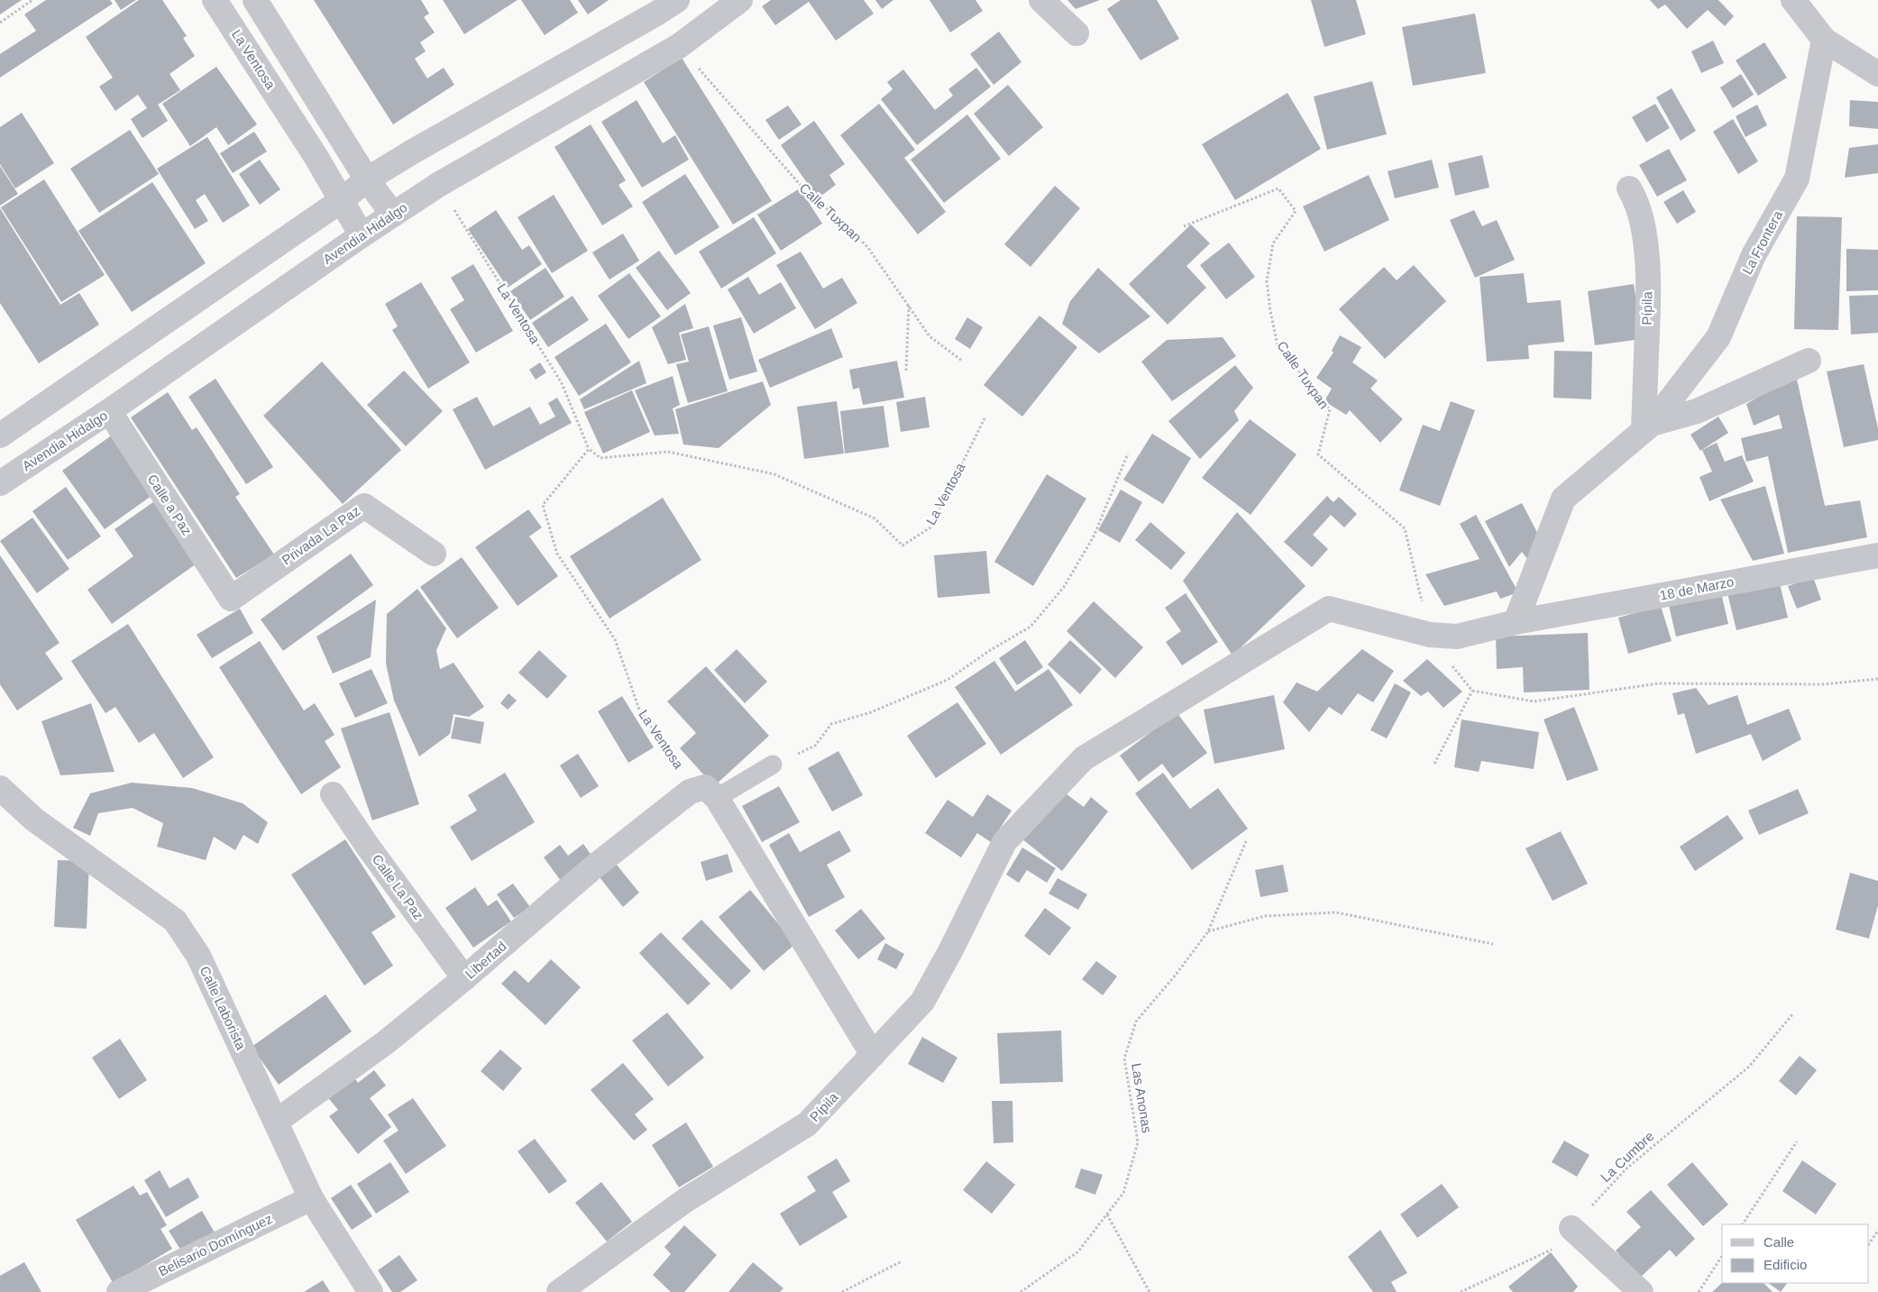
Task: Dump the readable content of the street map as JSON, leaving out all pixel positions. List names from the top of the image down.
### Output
{
  "streets": {
    "street": [
      "La Ventosa",
      "Avendia Hidalgo",
      "La Frontera",
      "Pípila",
      "Calle a Paz",
      "Privada La Paz",
      "18 de Marzo",
      "Calle La Paz",
      "Libertad",
      "Calle Laborista",
      "Belisario Domínguez"
    ],
    "path": ["Calle Tuxpan", "Las Anonas", "La Cumbre"]
  },
  "crossings": [
    ["La Ventosa", "Avendia Hidalgo"],
    ["La Ventosa", "Libertad"],
    ["Calle Tuxpan", "Avendia Hidalgo"],
    ["Calle Tuxpan", "Pípila"],
    ["Calle Tuxpan", "18 de Marzo"],
    ["Avendia Hidalgo", "Calle a Paz"],
    ["La Frontera", "Pípila"],
    ["Pípila", "18 de Marzo"],
    ["Calle a Paz", "Privada La Paz"],
    ["Calle La Paz", "Libertad"],
    ["Libertad", "Calle Laborista"],
    ["Calle Laborista", "Belisario Domínguez"]
  ],
  "legend": ["Calle", "Edificio"]
}
